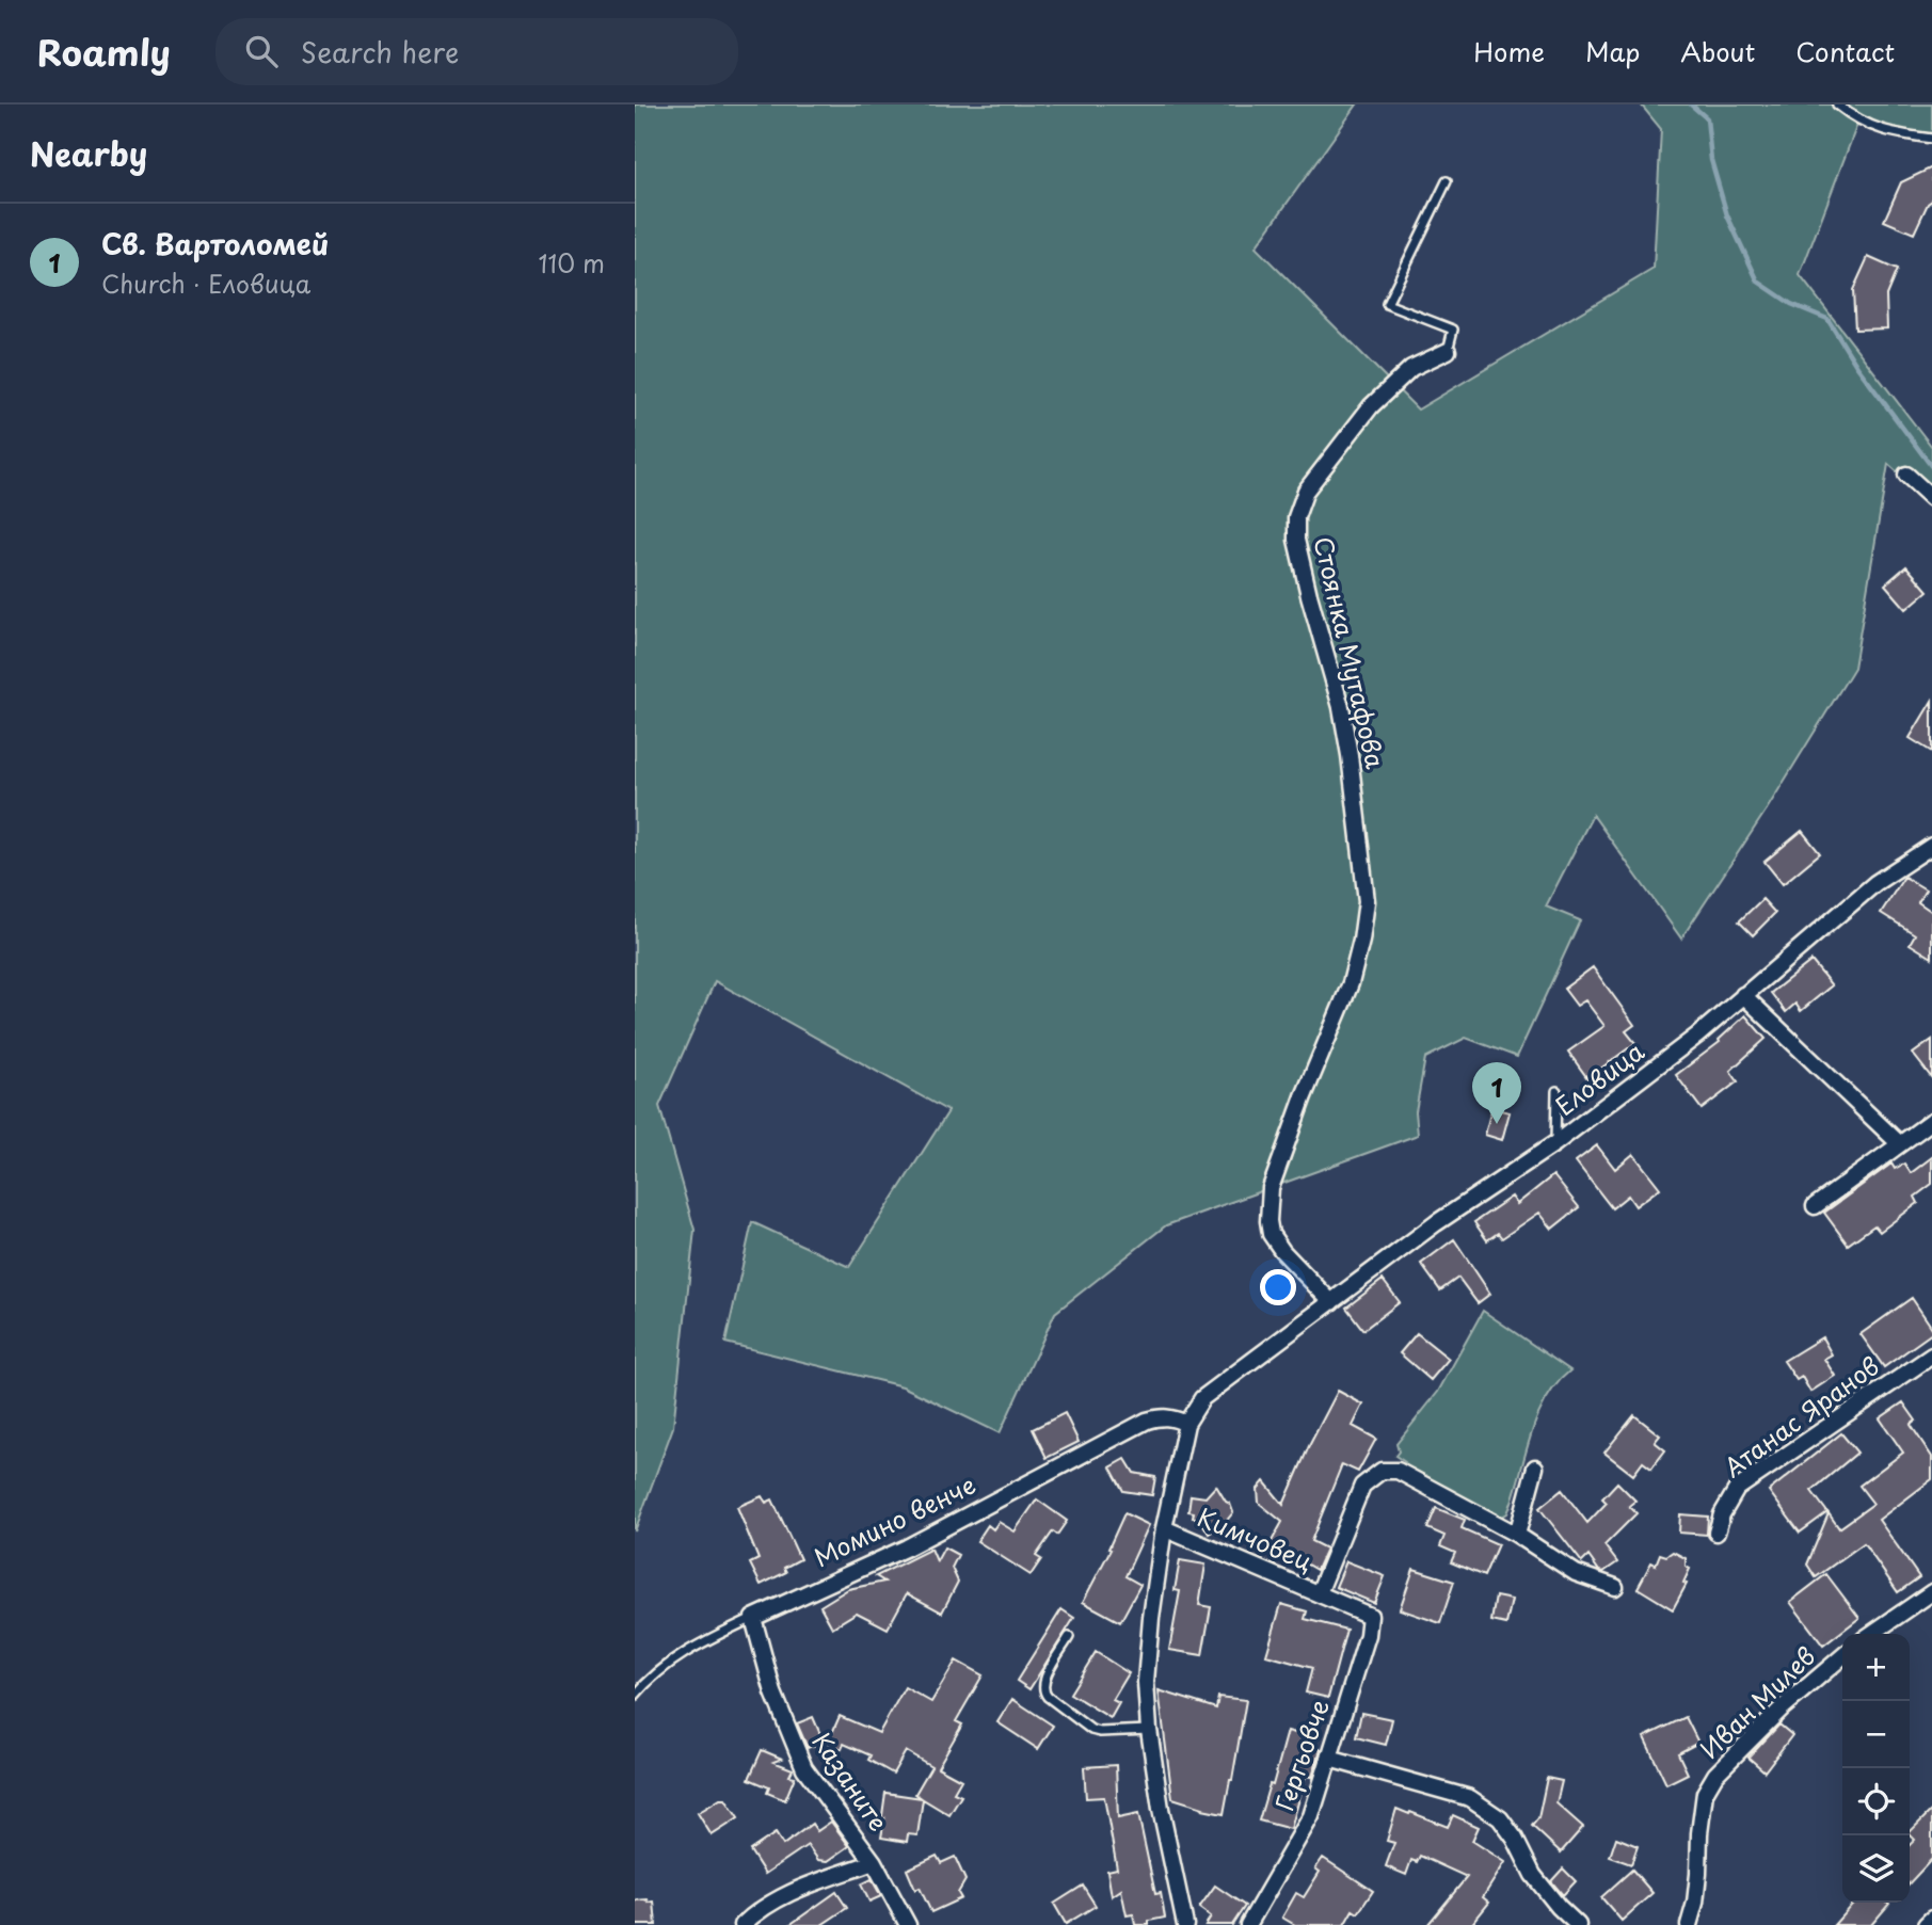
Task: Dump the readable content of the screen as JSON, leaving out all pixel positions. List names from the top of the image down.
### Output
{
  "streets": {
    "street": [
      "Стоянка Мутафова",
      "Еловица",
      "Атанас Яранов",
      "Момино венче",
      "Кимчовец",
      "Иван Милев",
      "Гергьовче",
      "Казаните"
    ]
  },
  "crossings": [
    ["Стоянка Мутафова", "Еловица"],
    ["Еловица", "Момино венче"],
    ["Момино венче", "Казаните"],
    ["Кимчовец", "Гергьовче"]
  ],
  "page": {
    "header": "Roamly",
    "search": "Search here",
    "nav": [
      "Home",
      "Map",
      "About",
      "Contact"
    ],
    "heading": "Nearby",
    "list": [
      {
        "mark": "1",
        "name": "Св. Вартоломей",
        "note": "Church · Еловица",
        "value": "110 m"
      }
    ],
    "pins": "1",
    "map_buttons": ["+", "−"]
  }
}
